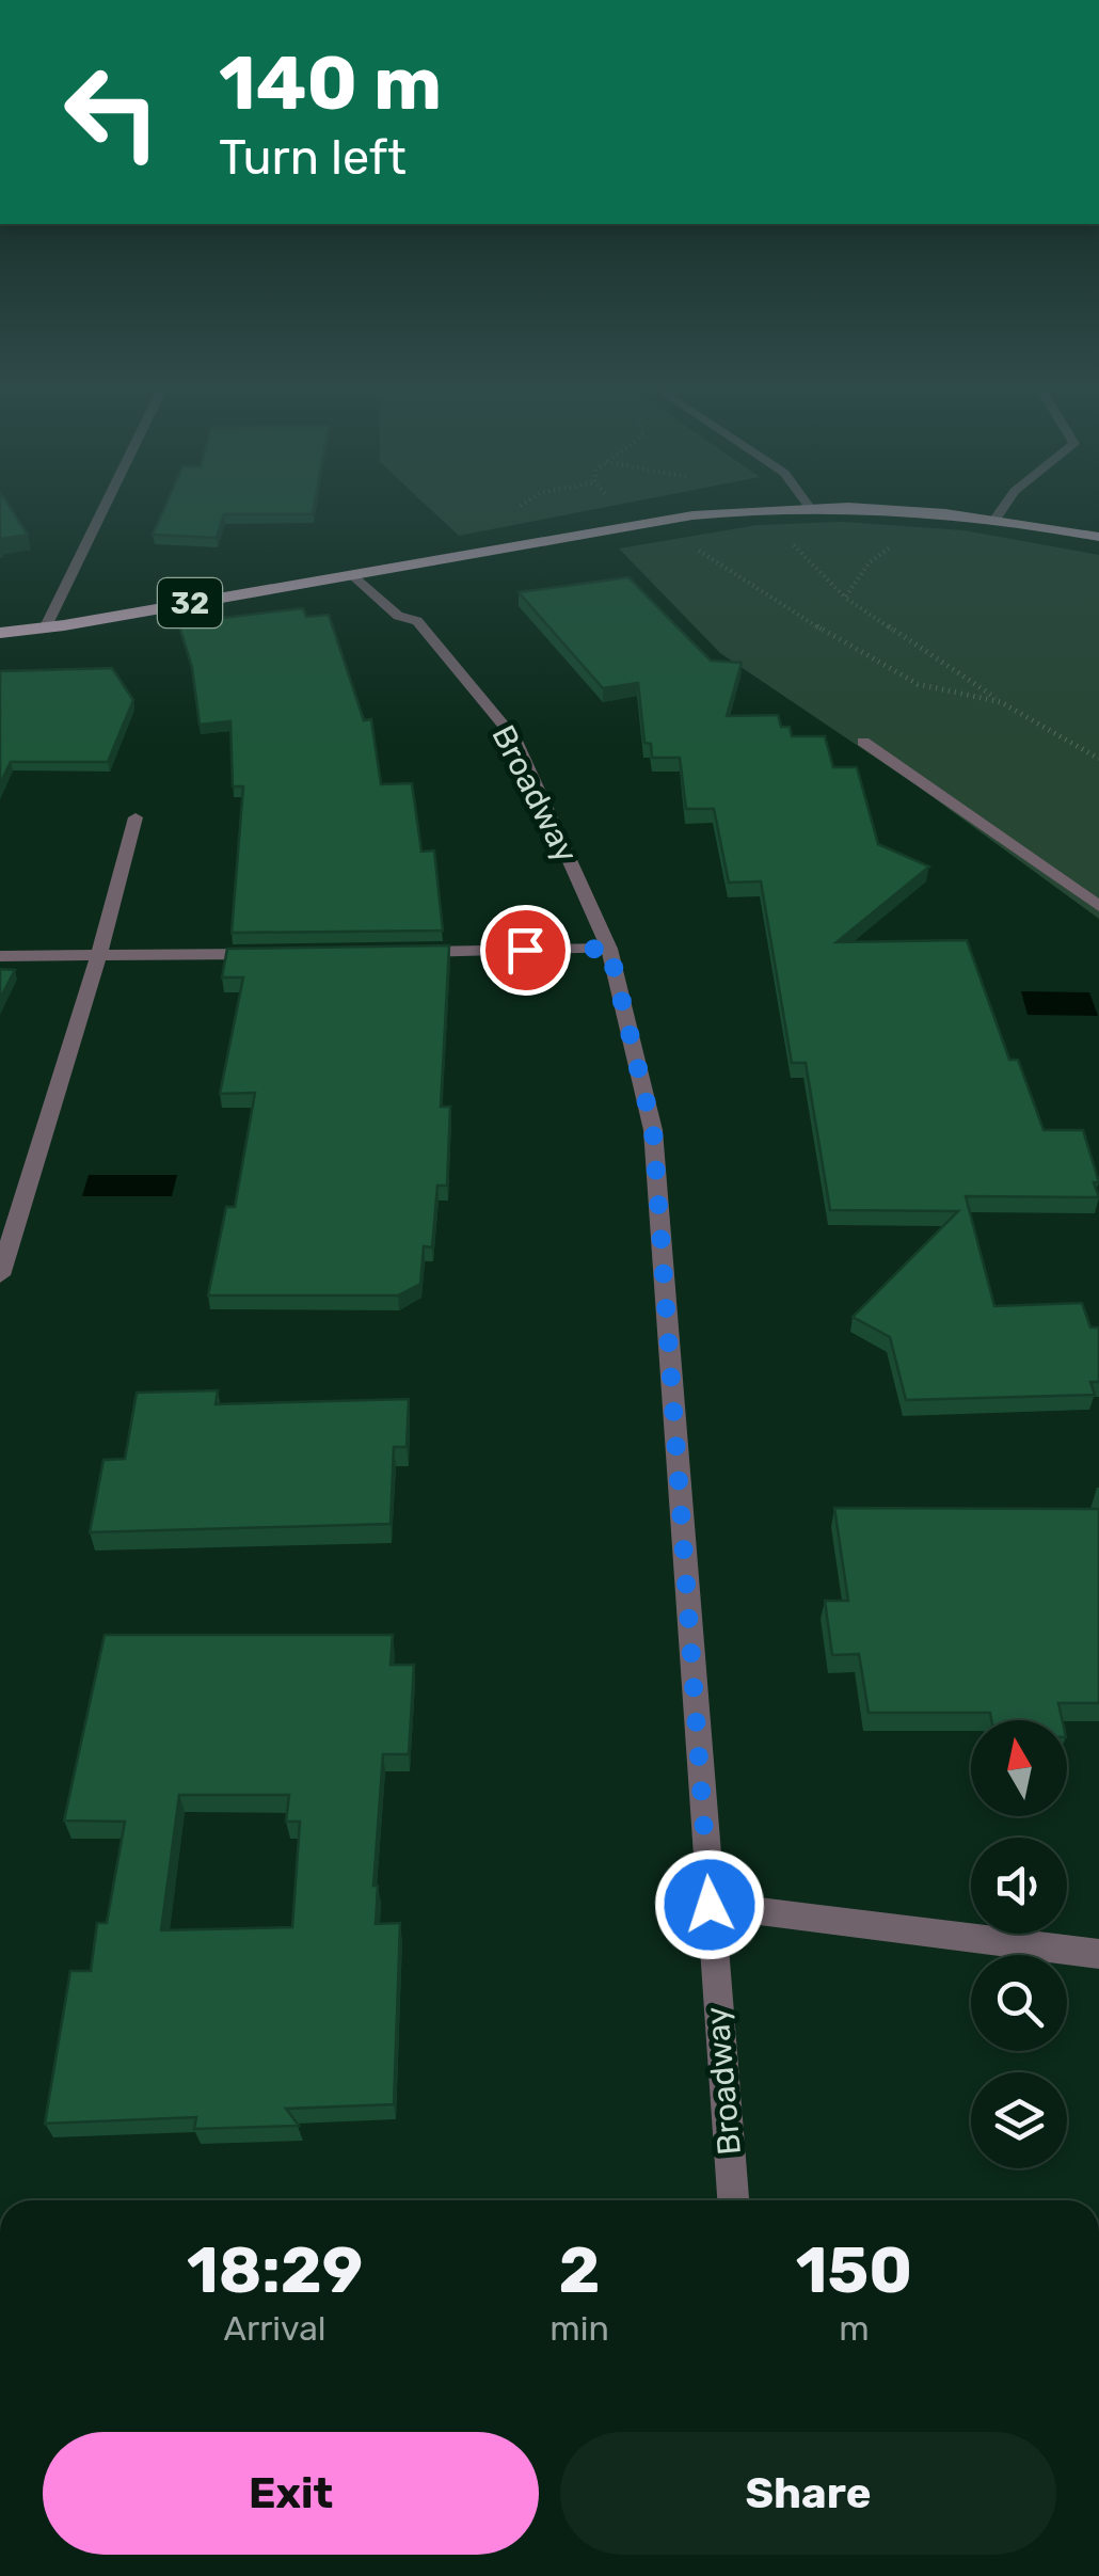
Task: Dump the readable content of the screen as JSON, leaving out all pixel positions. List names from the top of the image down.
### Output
{
  "streets": {
    "main road": ["32"],
    "street": ["Broadway"]
  },
  "crossings": [
    ["32", "Broadway"]
  ],
  "north": "top",
  "page": {
    "turn": ["140 m", "Turn left"],
    "eta": [
      "18:29",
      "Arrival",
      "2",
      "min",
      "150",
      "m"
    ],
    "buttons": ["Exit", "Share"]
  }
}
